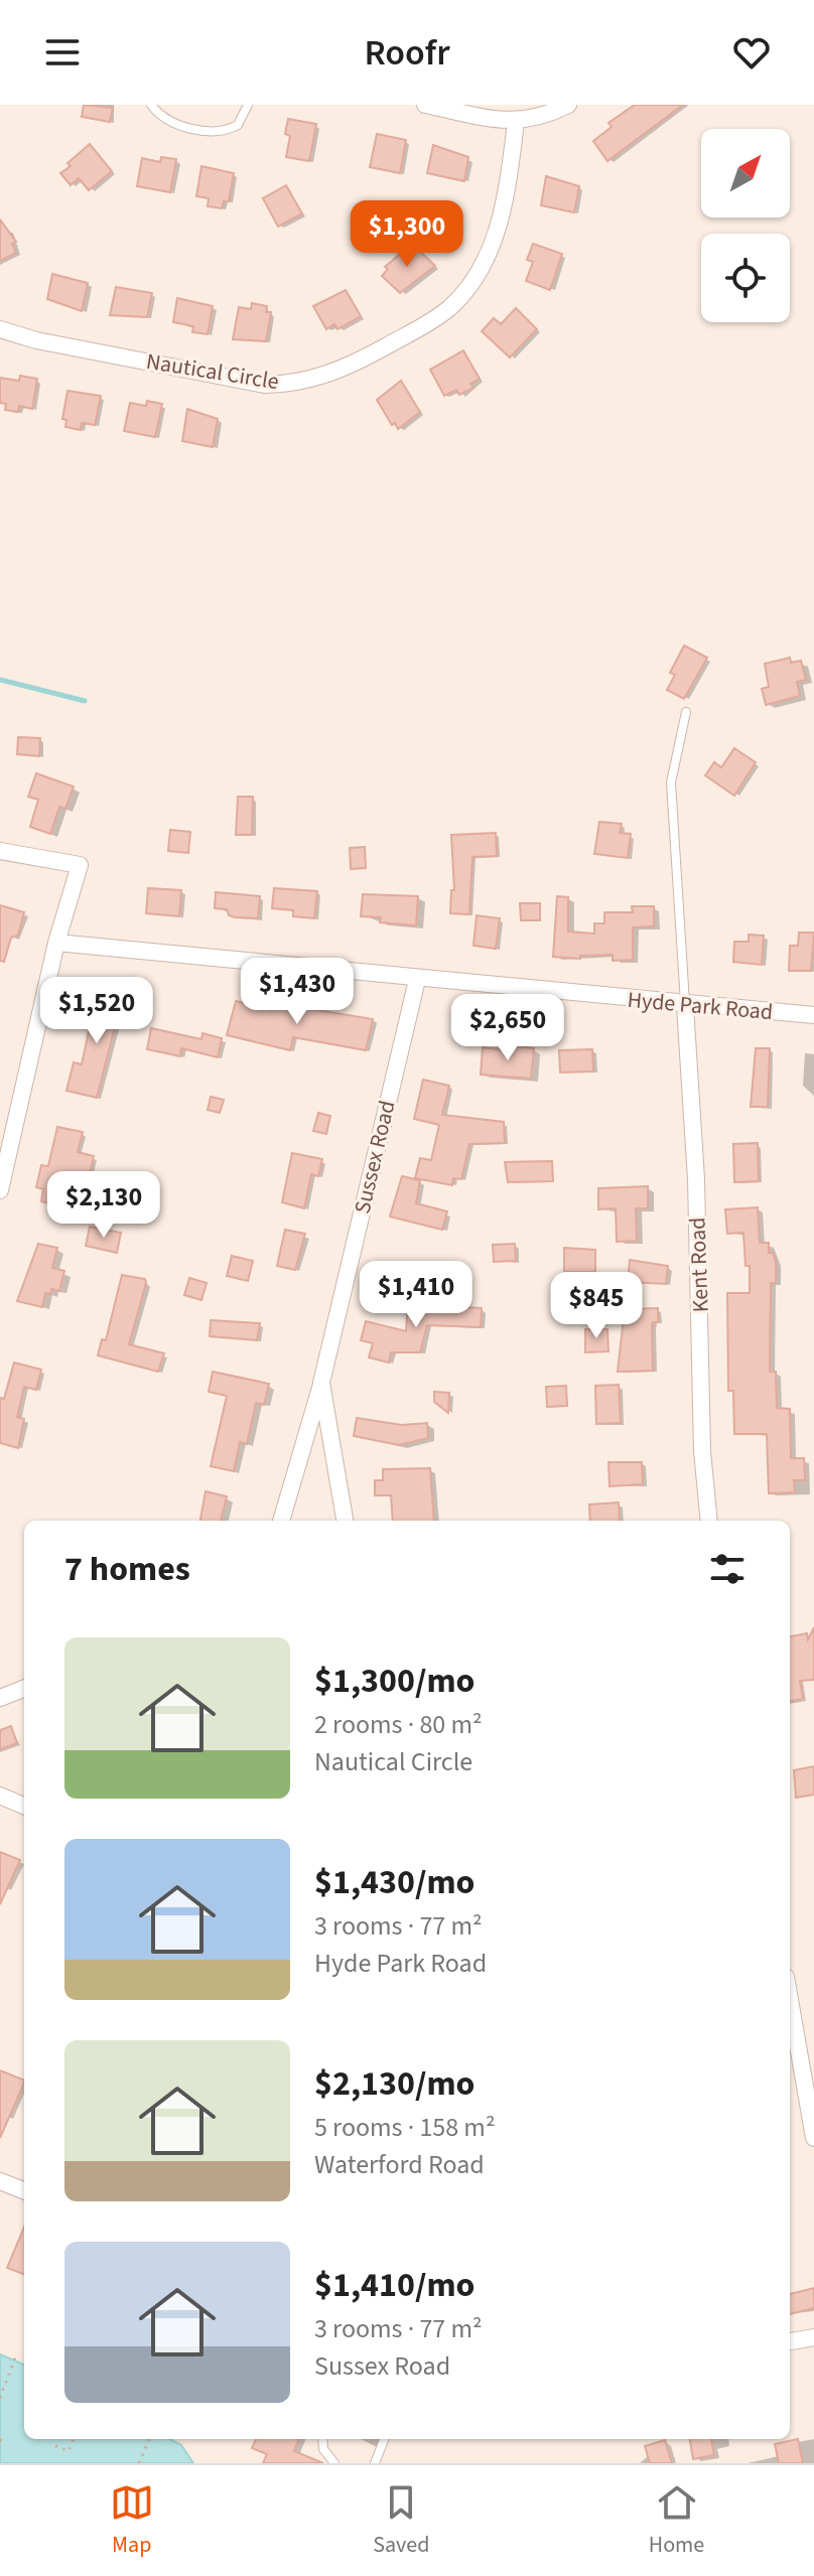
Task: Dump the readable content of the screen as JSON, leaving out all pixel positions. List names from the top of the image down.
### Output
{
  "streets": {
    "street": [
      "Nautical Circle",
      "Hyde Park Road",
      "Sussex Road",
      "Kent Road"
    ]
  },
  "crossings": [
    ["Hyde Park Road", "Sussex Road"],
    ["Hyde Park Road", "Kent Road"]
  ],
  "north": "top right",
  "page": {
    "header": "Roofr",
    "price": [
      "$1,300",
      "$1,430",
      "$1,520",
      "$2,650",
      "$2,130",
      "$1,410",
      "$845"
    ],
    "heading": "7 homes",
    "list": [
      {
        "name": "$1,300/mo",
        "note": "2 rooms · 80 m² · Nautical Circle"
      },
      {
        "name": "$1,430/mo",
        "note": "3 rooms · 77 m² · Hyde Park Road"
      },
      {
        "name": "$2,130/mo",
        "note": "5 rooms · 158 m² · Waterford Road"
      },
      {
        "name": "$1,410/mo",
        "note": "3 rooms · 77 m² · Sussex Road"
      }
    ],
    "tabs": ["Map", "Saved", "Home"]
  }
}
